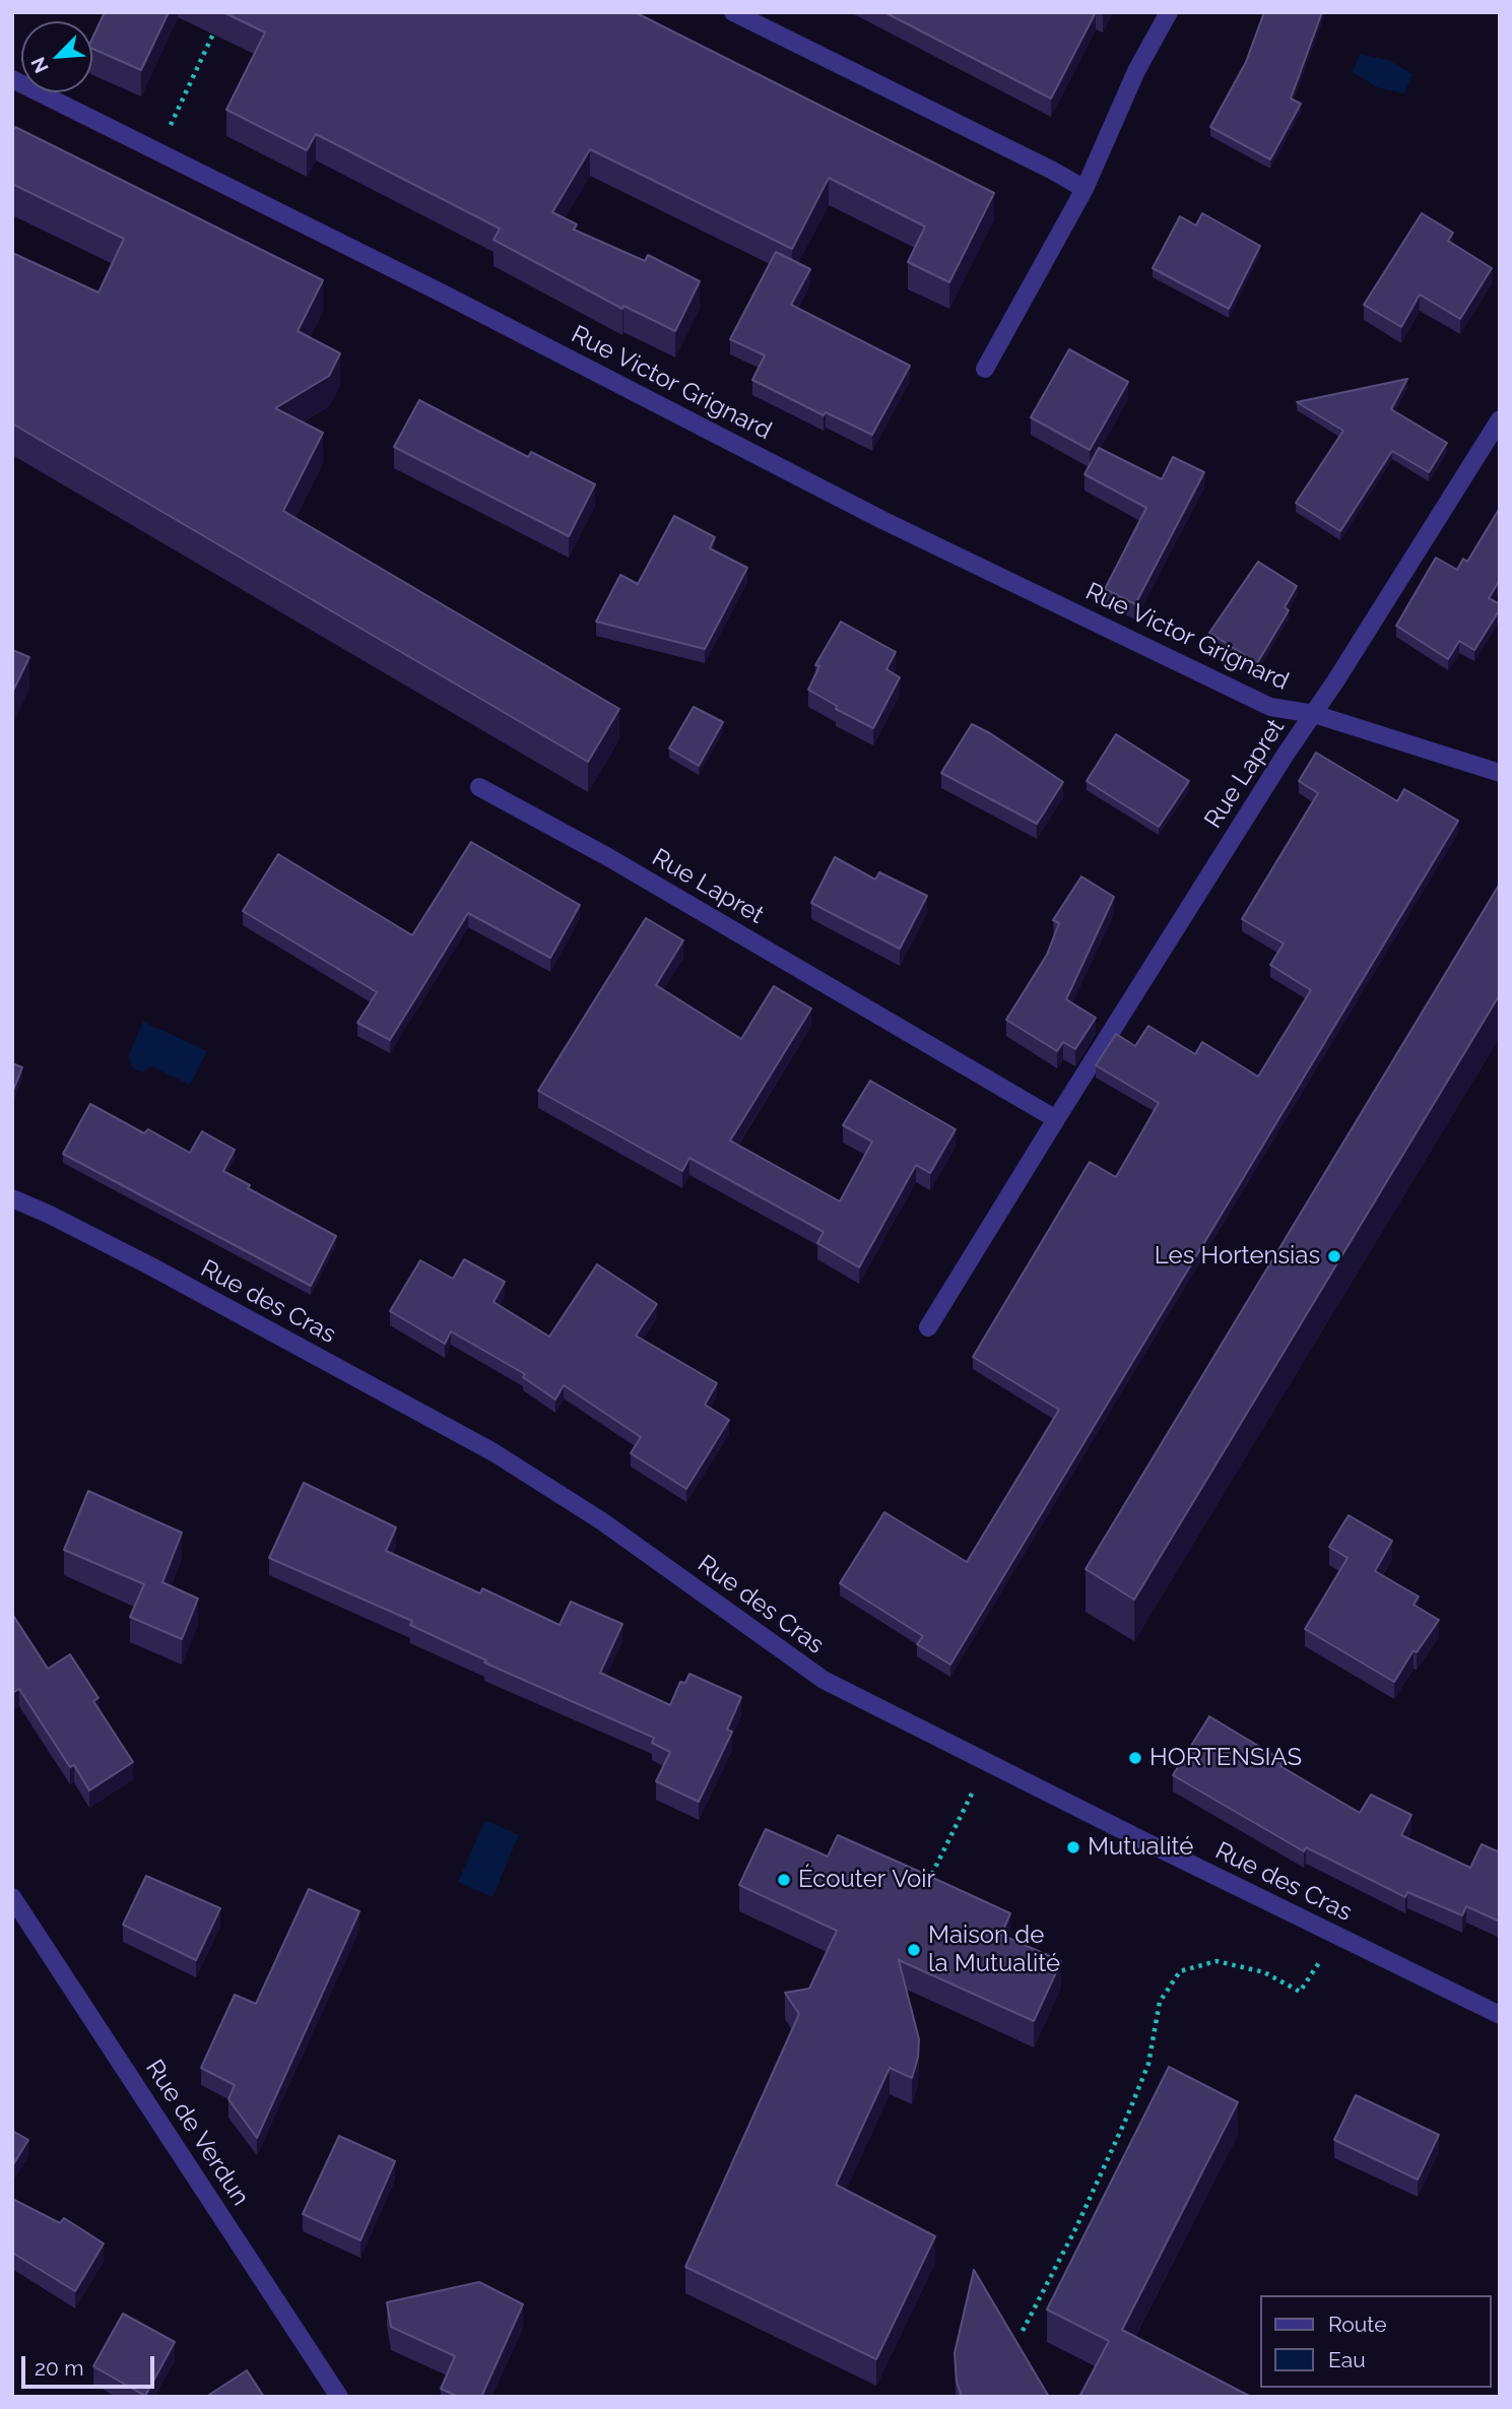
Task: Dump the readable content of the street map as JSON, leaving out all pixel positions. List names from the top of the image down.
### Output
{
  "streets": {
    "street": [
      "Rue Victor Grignard",
      "Rue Lapret",
      "Rue des Cras",
      "Rue de Verdun"
    ]
  },
  "crossings": [
    ["Rue Victor Grignard", "Rue Lapret"]
  ],
  "places": [
    "Les Hortensias",
    "HORTENSIAS",
    "Mutualité",
    "Écouter Voir",
    "Maison de la Mutualité"
  ],
  "legend": ["Route", "Eau"],
  "scale_bar": "20 m",
  "north": "bottom left"
}
